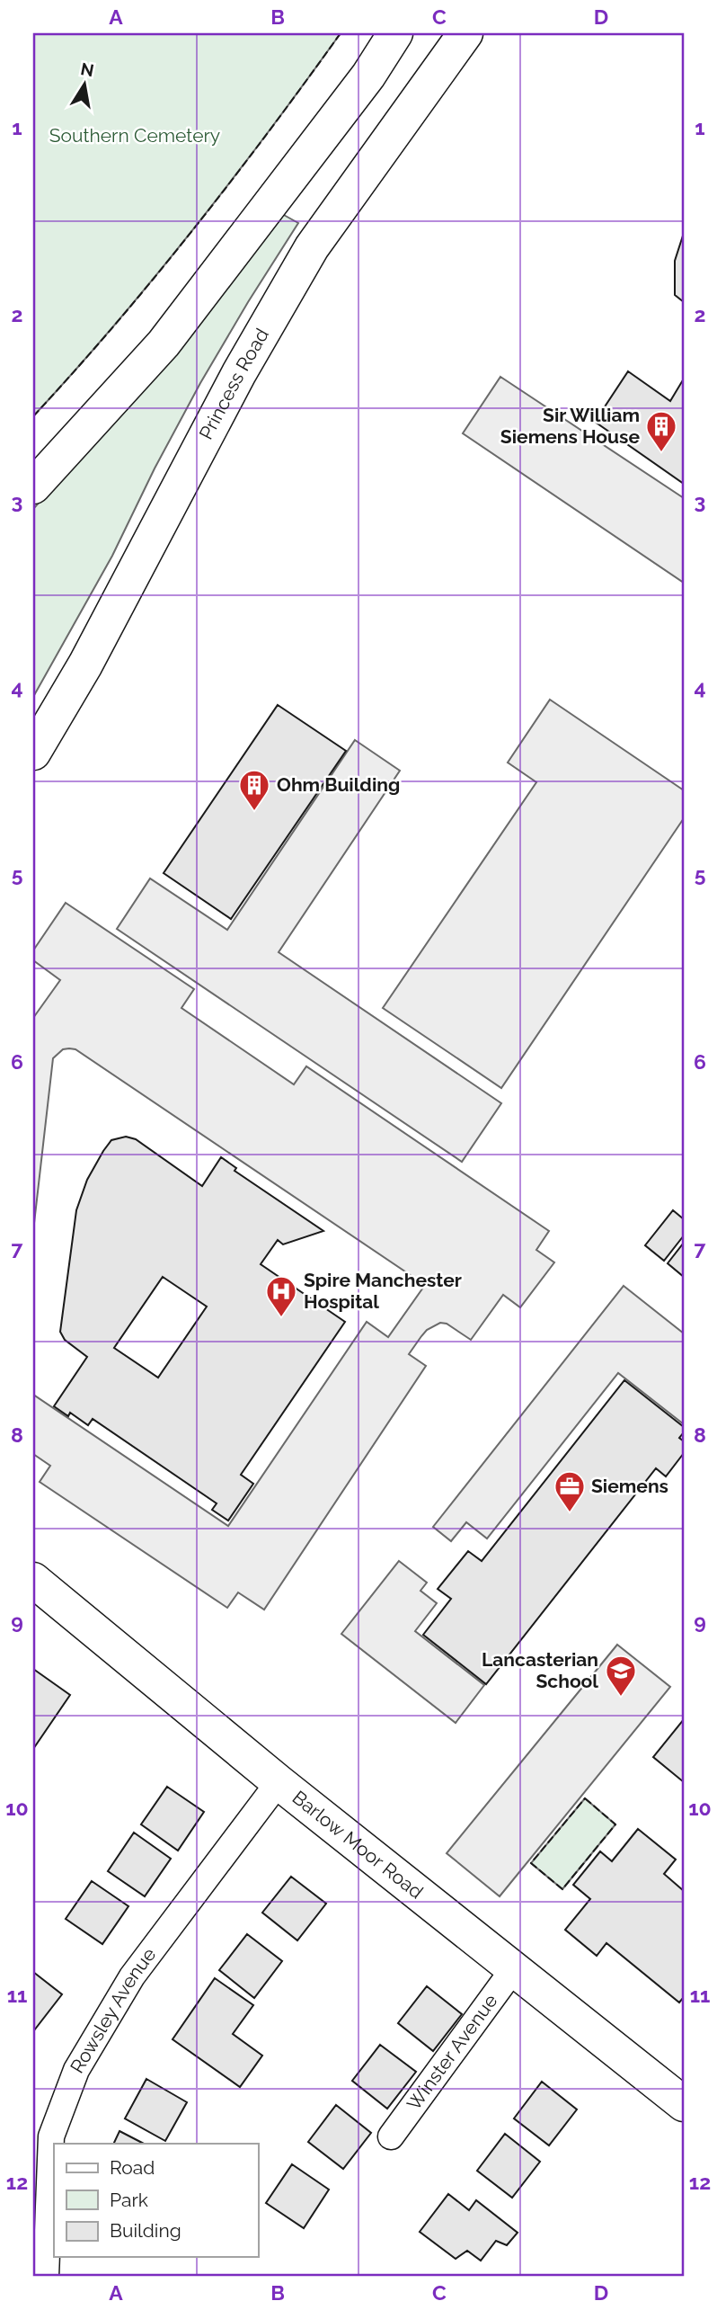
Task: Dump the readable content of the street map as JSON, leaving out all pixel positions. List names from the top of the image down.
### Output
{
  "streets": {
    "main road": ["Princess Road", "Barlow Moor Road"],
    "street": ["Rowsley Avenue", "Winster Avenue"]
  },
  "crossings": [
    ["Barlow Moor Road", "Rowsley Avenue"],
    ["Barlow Moor Road", "Winster Avenue"]
  ],
  "parks": ["Southern Cemetery"],
  "places": {
    "building": ["Sir William Siemens House", "Ohm Building"],
    "hospital": ["Spire Manchester Hospital"],
    "office": ["Siemens"],
    "school or university": ["Lancasterian School"]
  },
  "legend": ["Road", "Park", "Building"],
  "north": "top",
  "grid": {
    "columns": [
      "A",
      "B",
      "C",
      "D"
    ],
    "rows": [
      "1",
      "2",
      "3",
      "4",
      "5",
      "6",
      "7",
      "8",
      "9",
      "10",
      "11",
      "12"
    ]
  }
}
